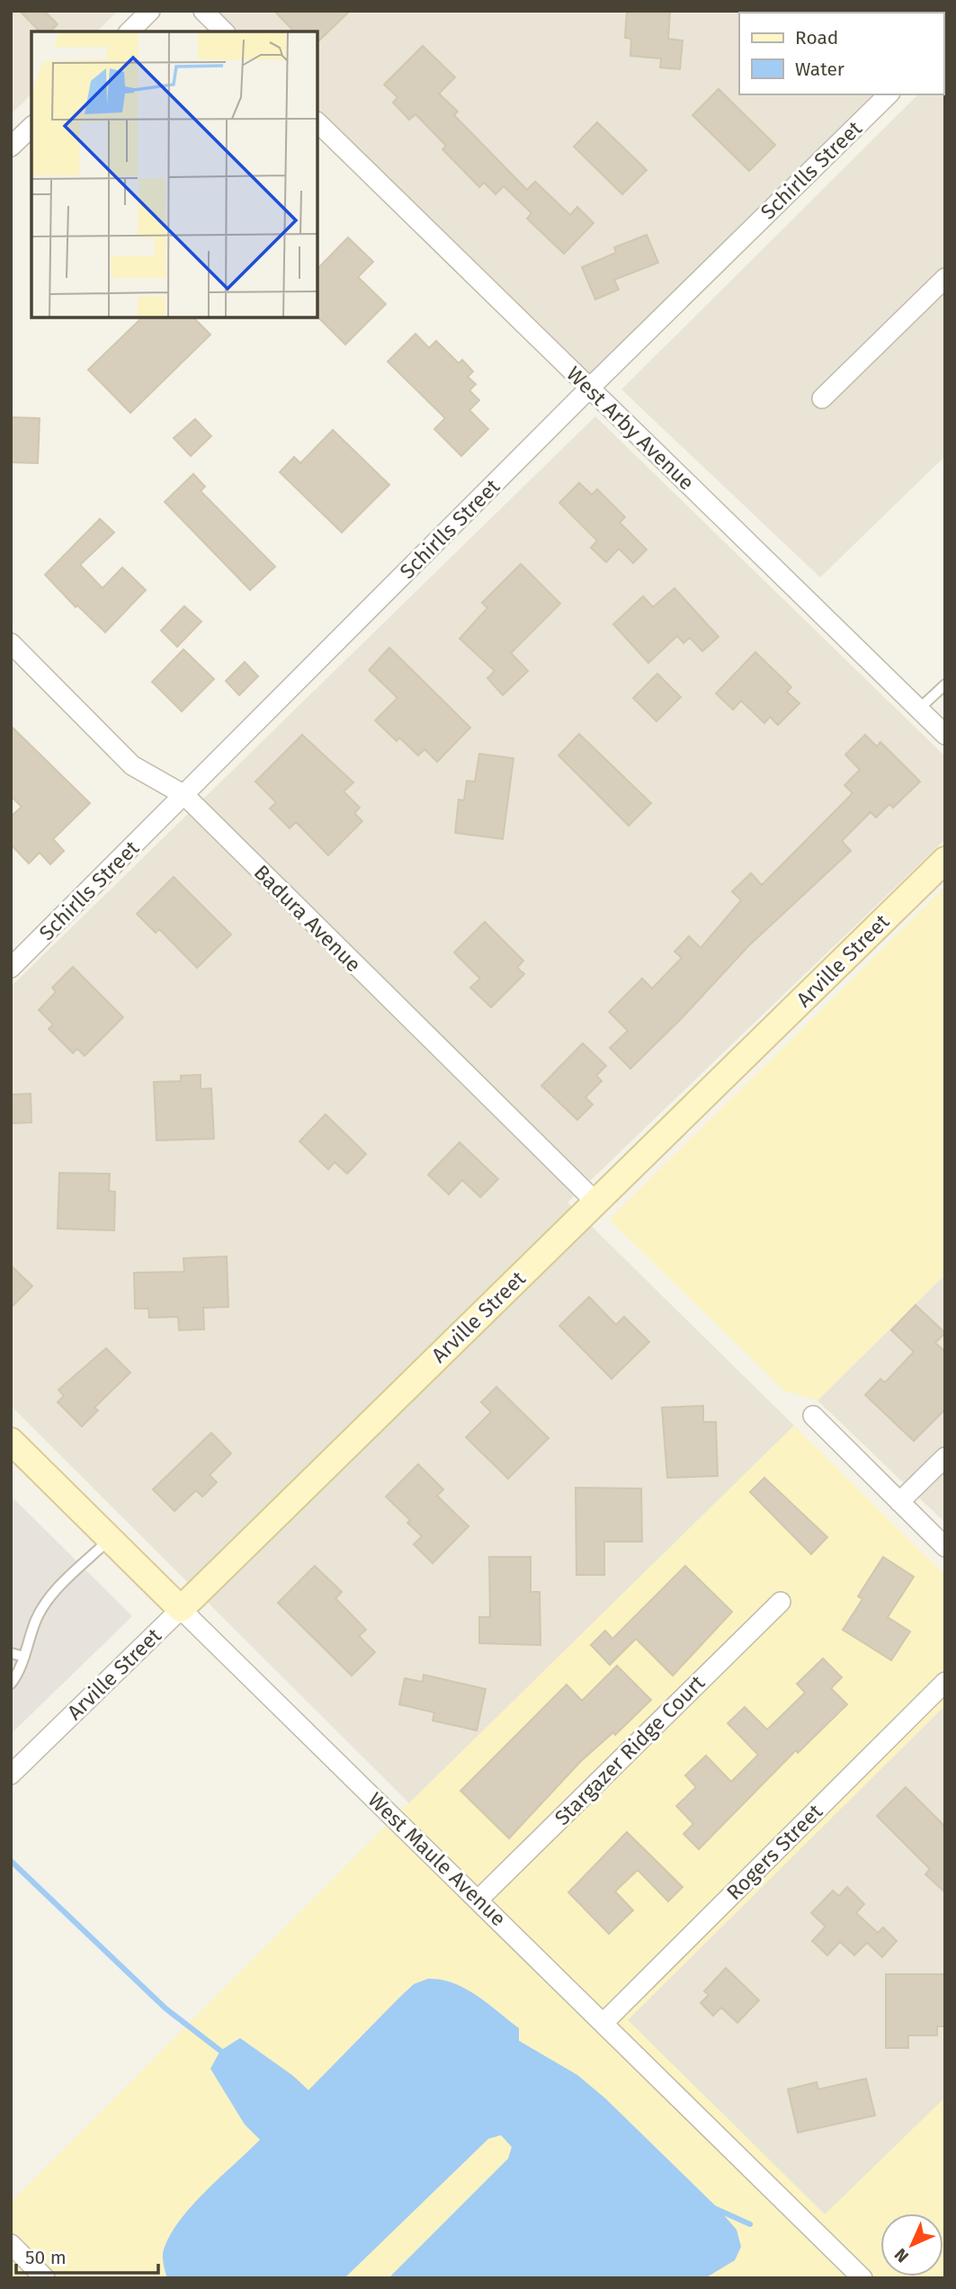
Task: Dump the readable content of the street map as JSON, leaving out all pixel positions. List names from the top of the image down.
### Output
{
  "streets": {
    "street": [
      "Schirlls Street",
      "West Arby Avenue",
      "Badura Avenue",
      "Arville Street",
      "Stargazer Ridge Court",
      "Rogers Street",
      "West Maule Avenue"
    ]
  },
  "crossings": [
    ["Schirlls Street", "West Arby Avenue"],
    ["Schirlls Street", "Badura Avenue"],
    ["Badura Avenue", "Arville Street"],
    ["Arville Street", "West Maule Avenue"],
    ["Stargazer Ridge Court", "West Maule Avenue"],
    ["Rogers Street", "West Maule Avenue"]
  ],
  "legend": ["Road", "Water"],
  "scale_bar": "50 m",
  "north": "bottom left"
}
